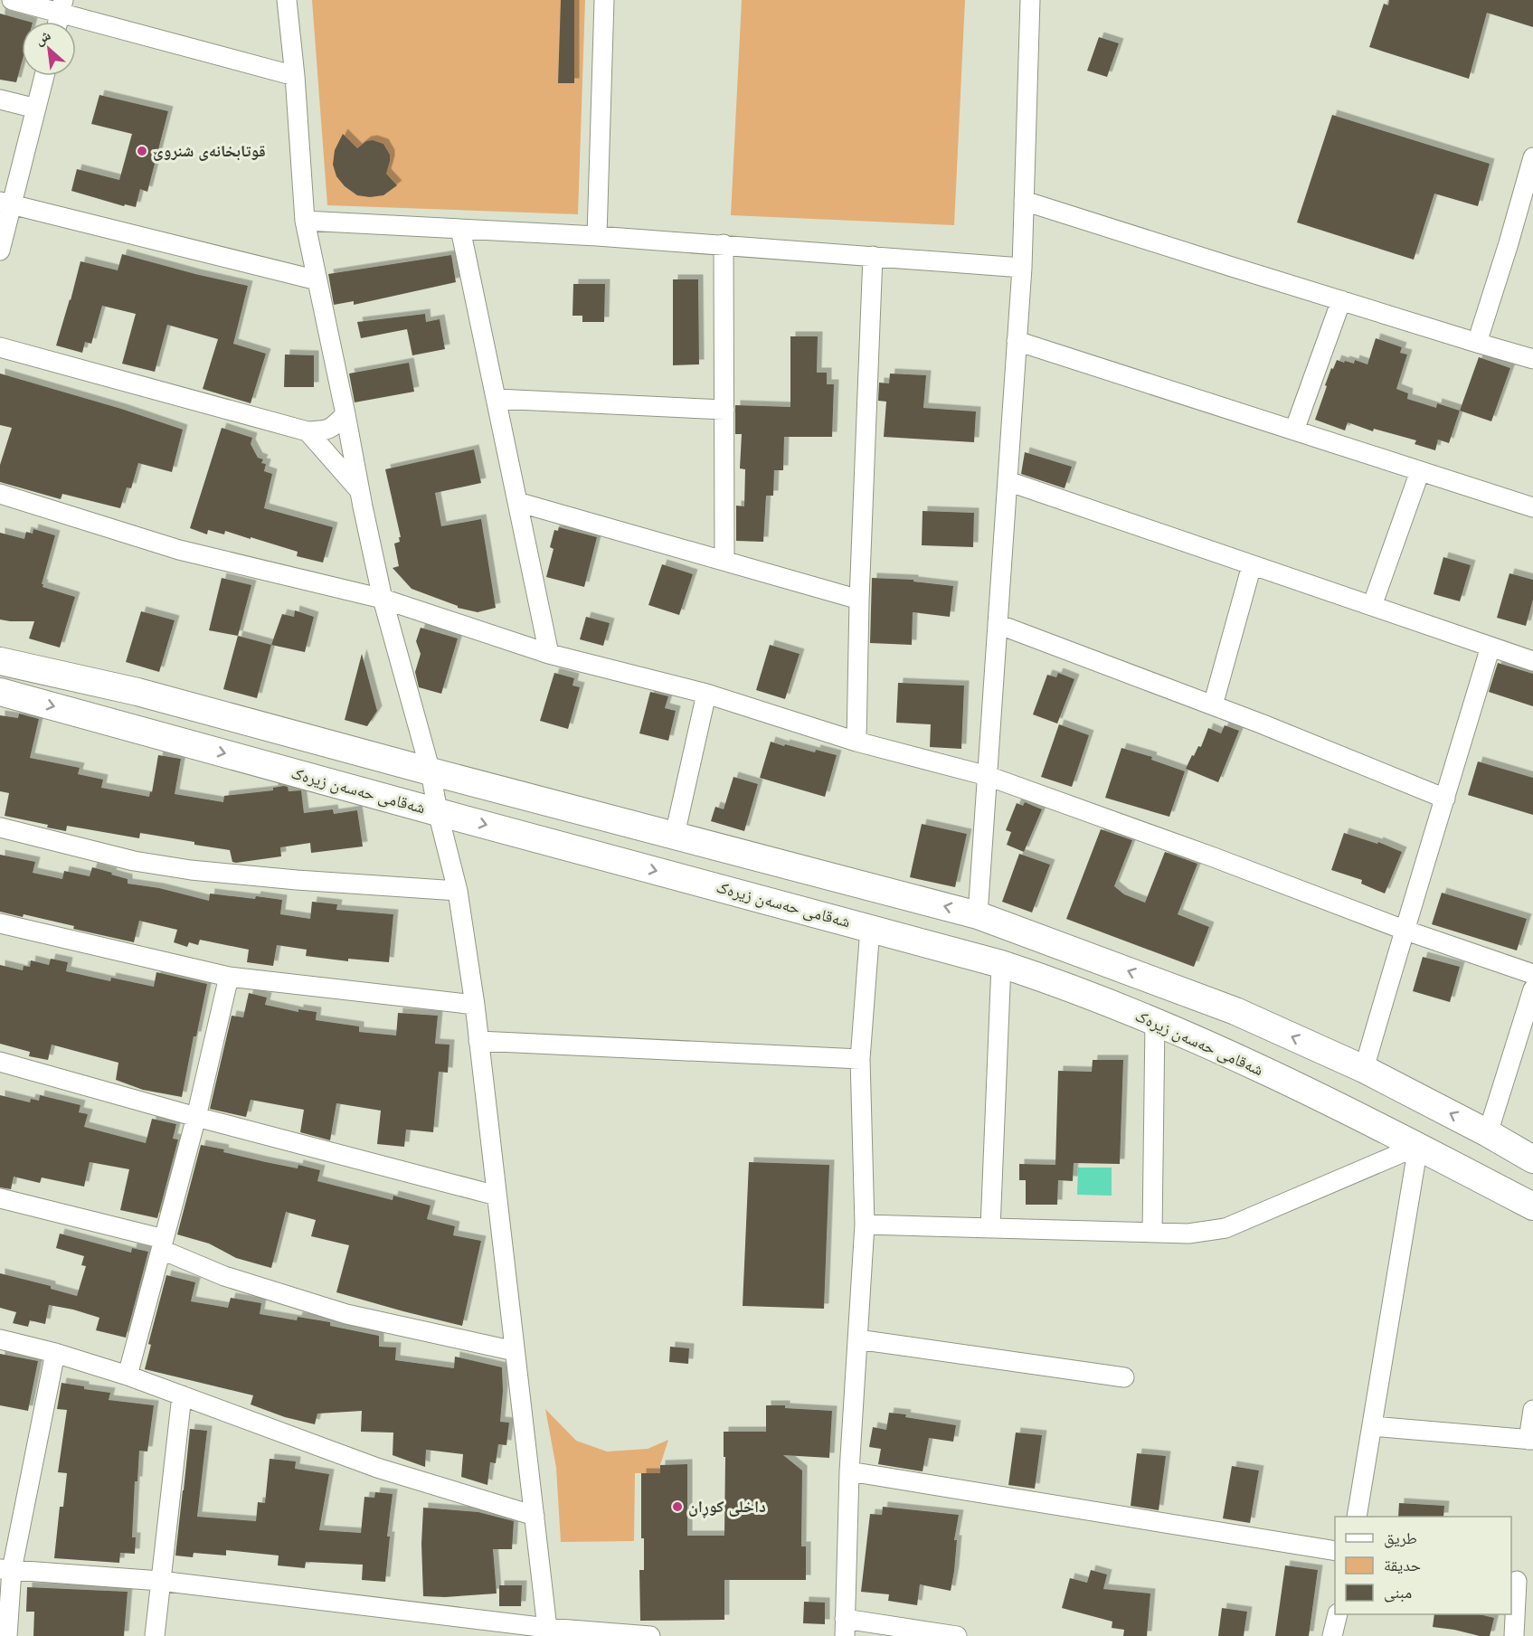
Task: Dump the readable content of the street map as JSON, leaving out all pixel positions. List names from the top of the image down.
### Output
{
  "streets": {
    "main road": ["شەقامی حەسەن زیرەک"]
  },
  "places": ["قوتابخانەی شنروێ", "داخلی کوڕان"],
  "legend": ["طريق", "حديقة", "مبنى"],
  "north": "top left"
}
